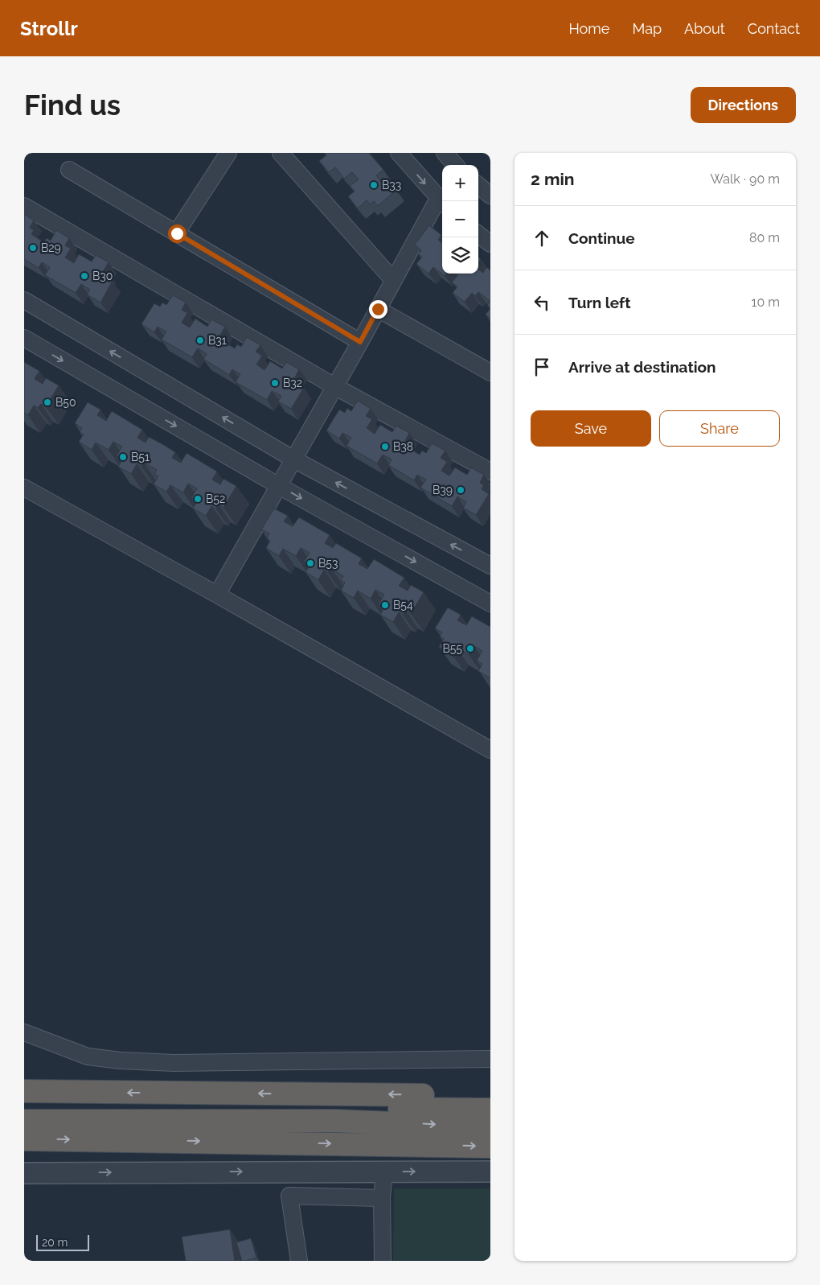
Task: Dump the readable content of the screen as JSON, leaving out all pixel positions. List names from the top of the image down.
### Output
{
  "places": [
    "B33",
    "B29",
    "B30",
    "B31",
    "B32",
    "B50",
    "B38",
    "B51",
    "B39",
    "B52",
    "B53",
    "B54",
    "B55"
  ],
  "scale_bar": "20 m",
  "page": {
    "header": "Strollr",
    "nav": [
      "Home",
      "Map",
      "About",
      "Contact"
    ],
    "buttons": [
      "Directions",
      ["Save", "Share"]
    ],
    "title": "Find us",
    "heading": ["2 min", "Walk · 90 m"],
    "map_buttons": ["+", "−"],
    "list": [
      ["Continue", "80 m"],
      ["Turn left", "10 m"],
      "Arrive at destination"
    ],
    "scale": "20 m"
  }
}
